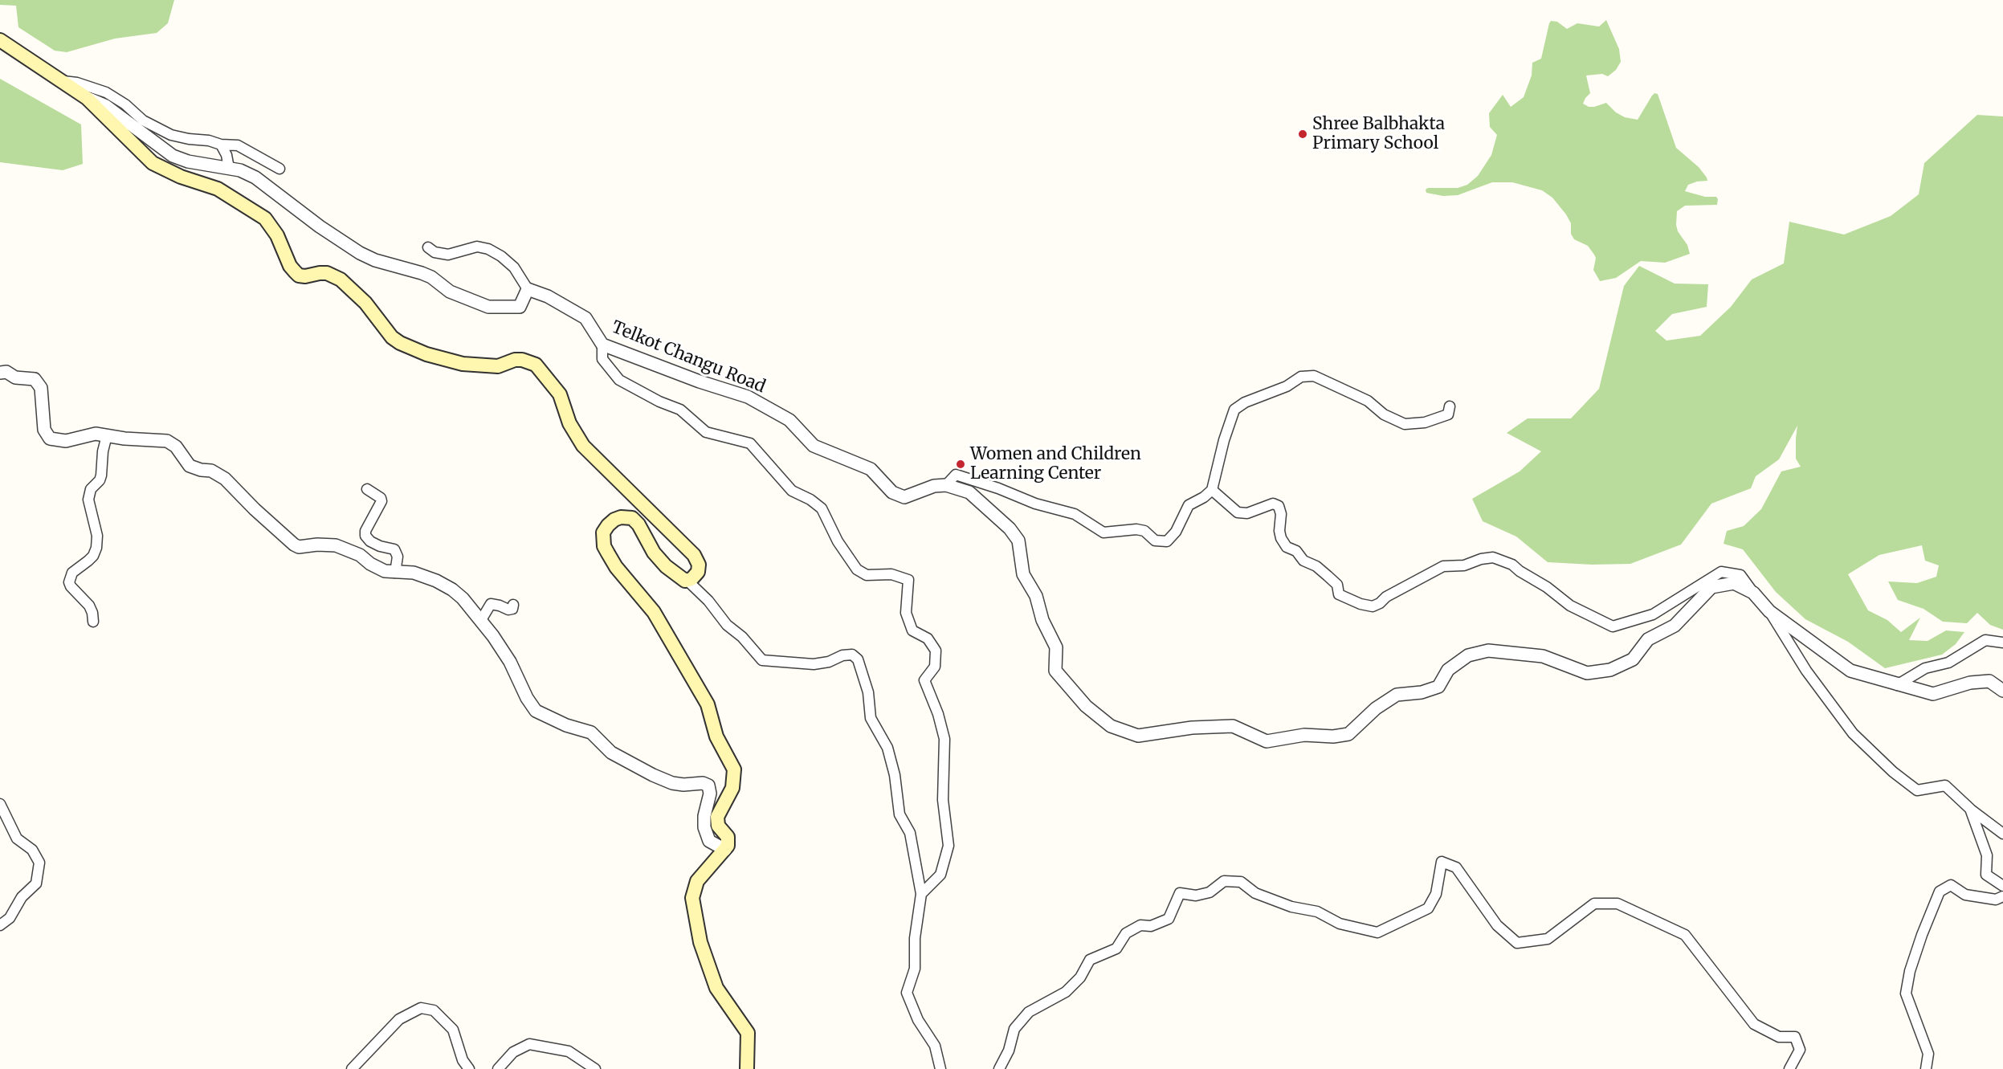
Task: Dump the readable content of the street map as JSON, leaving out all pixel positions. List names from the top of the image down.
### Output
{
  "streets": {
    "street": ["Telkot Changu Road"]
  },
  "places": ["Shree Balbhakta Primary School", "Women and Children Learning Center"]
}
